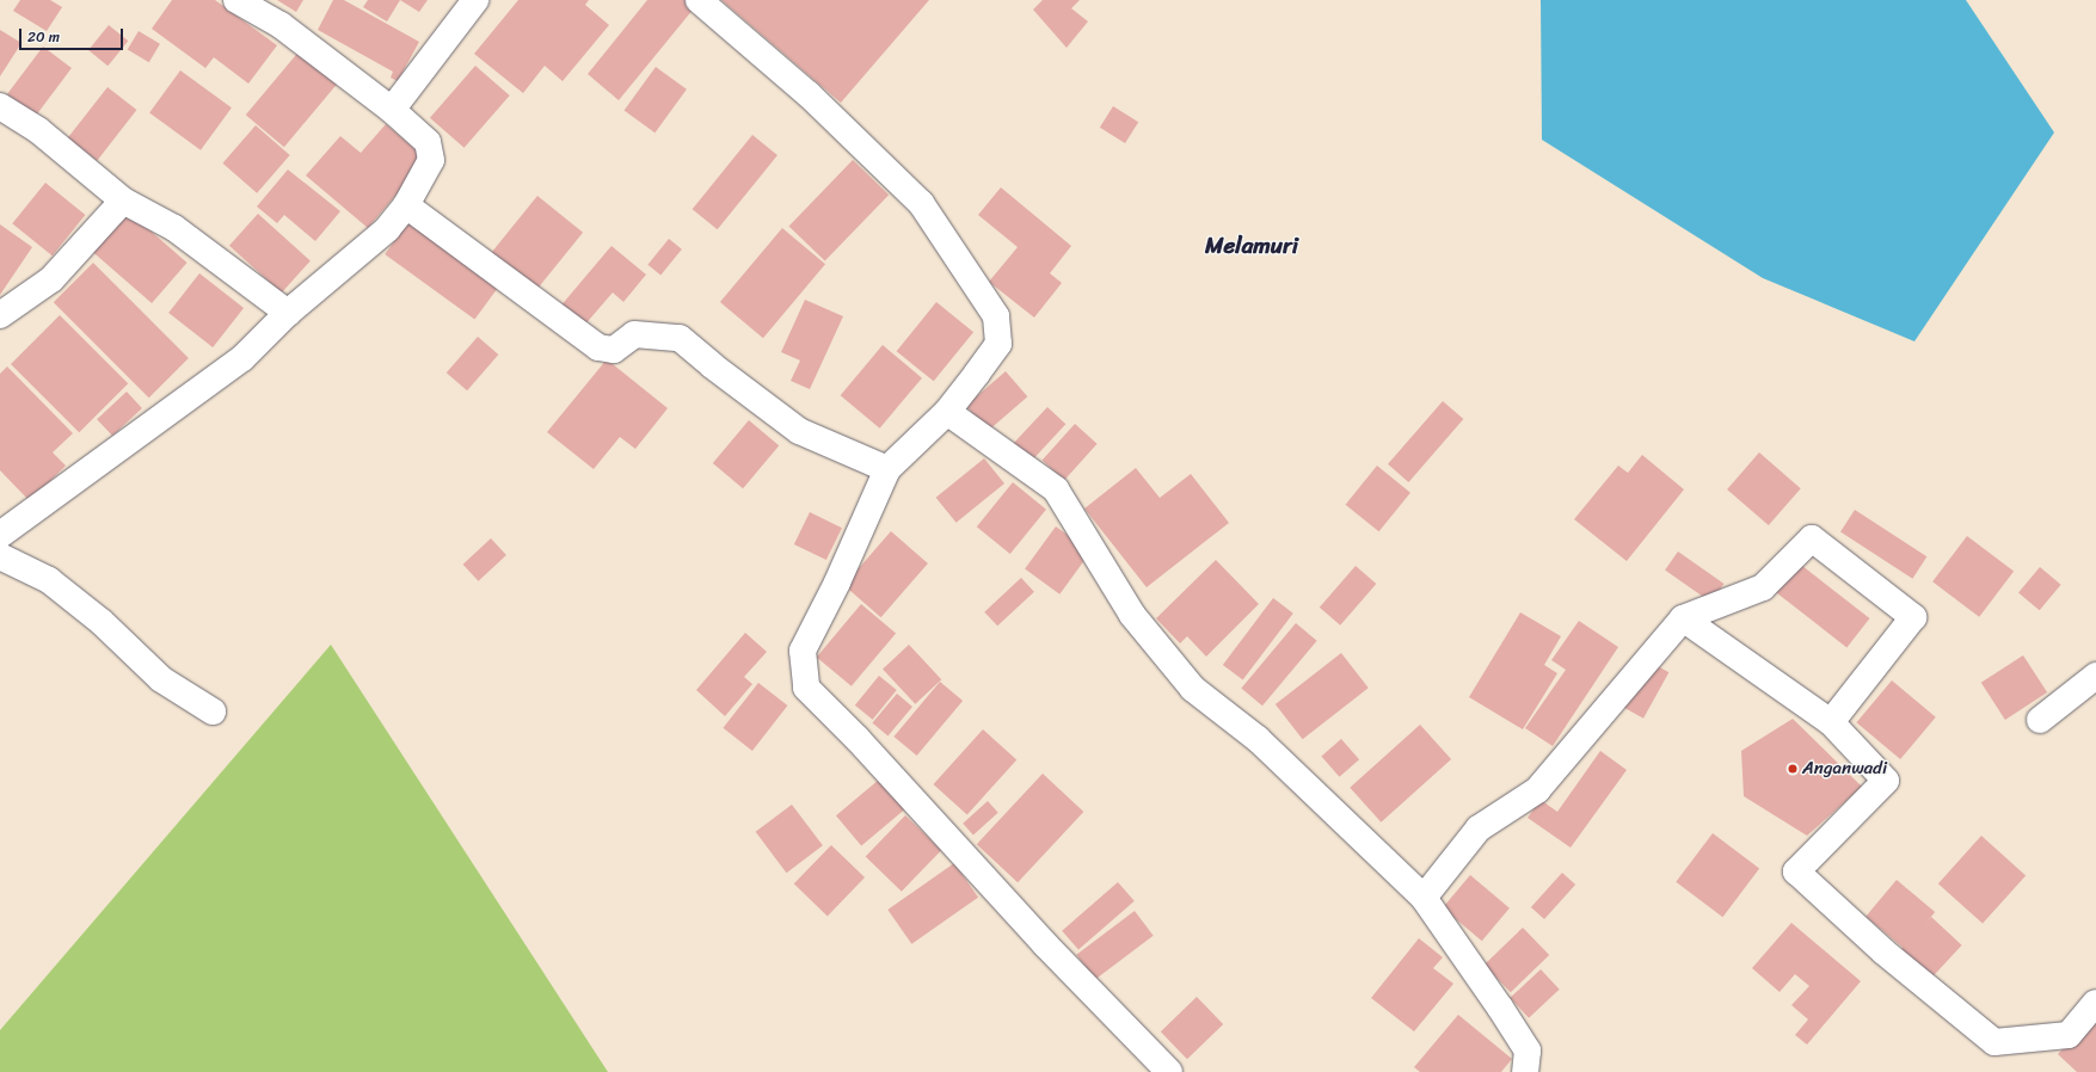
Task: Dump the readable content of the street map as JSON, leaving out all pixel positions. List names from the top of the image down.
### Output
{
  "districts": ["Melamuri"],
  "places": ["Anganwadi"],
  "scale_bar": "20 m"
}
